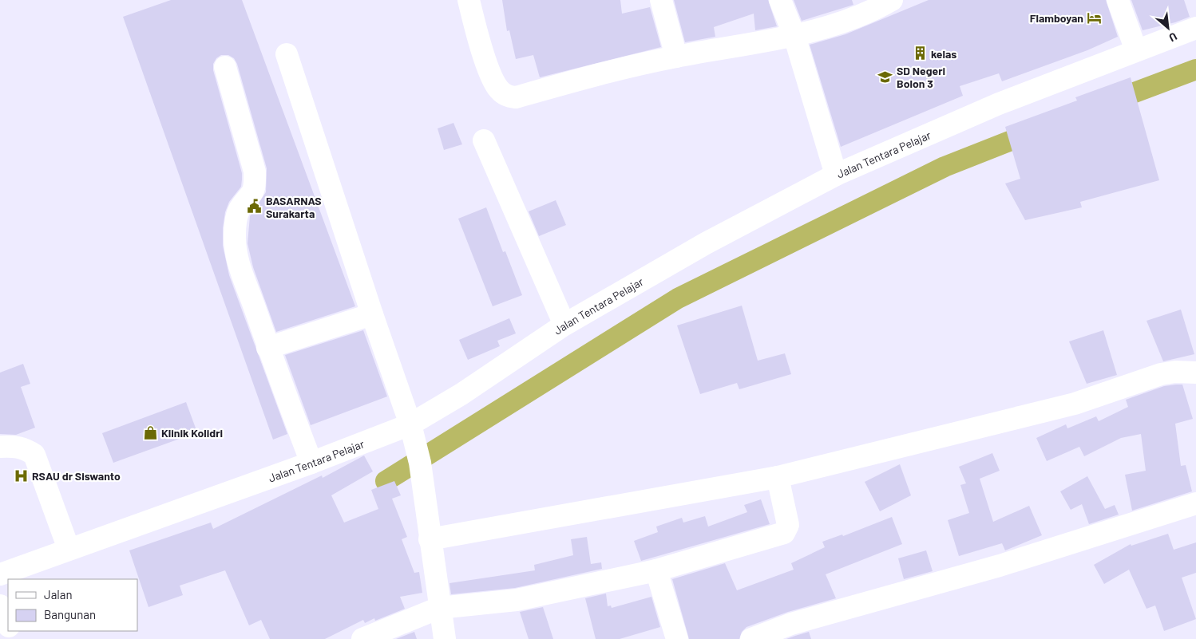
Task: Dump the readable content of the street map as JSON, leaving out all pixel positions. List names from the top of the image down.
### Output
{
  "streets": {
    "street": ["Jalan Tentara Pelajar"]
  },
  "places": {
    "hotel": ["Flamboyan"],
    "building": ["kelas"],
    "school or university": ["SD Negeri Bolon 3"],
    "public building": ["BASARNAS Surakarta"],
    "shop": ["Klinik Kolidri"],
    "hospital": ["RSAU dr Siswanto"]
  },
  "legend": ["Jalan", "Bangunan"],
  "north": "bottom right"
}
